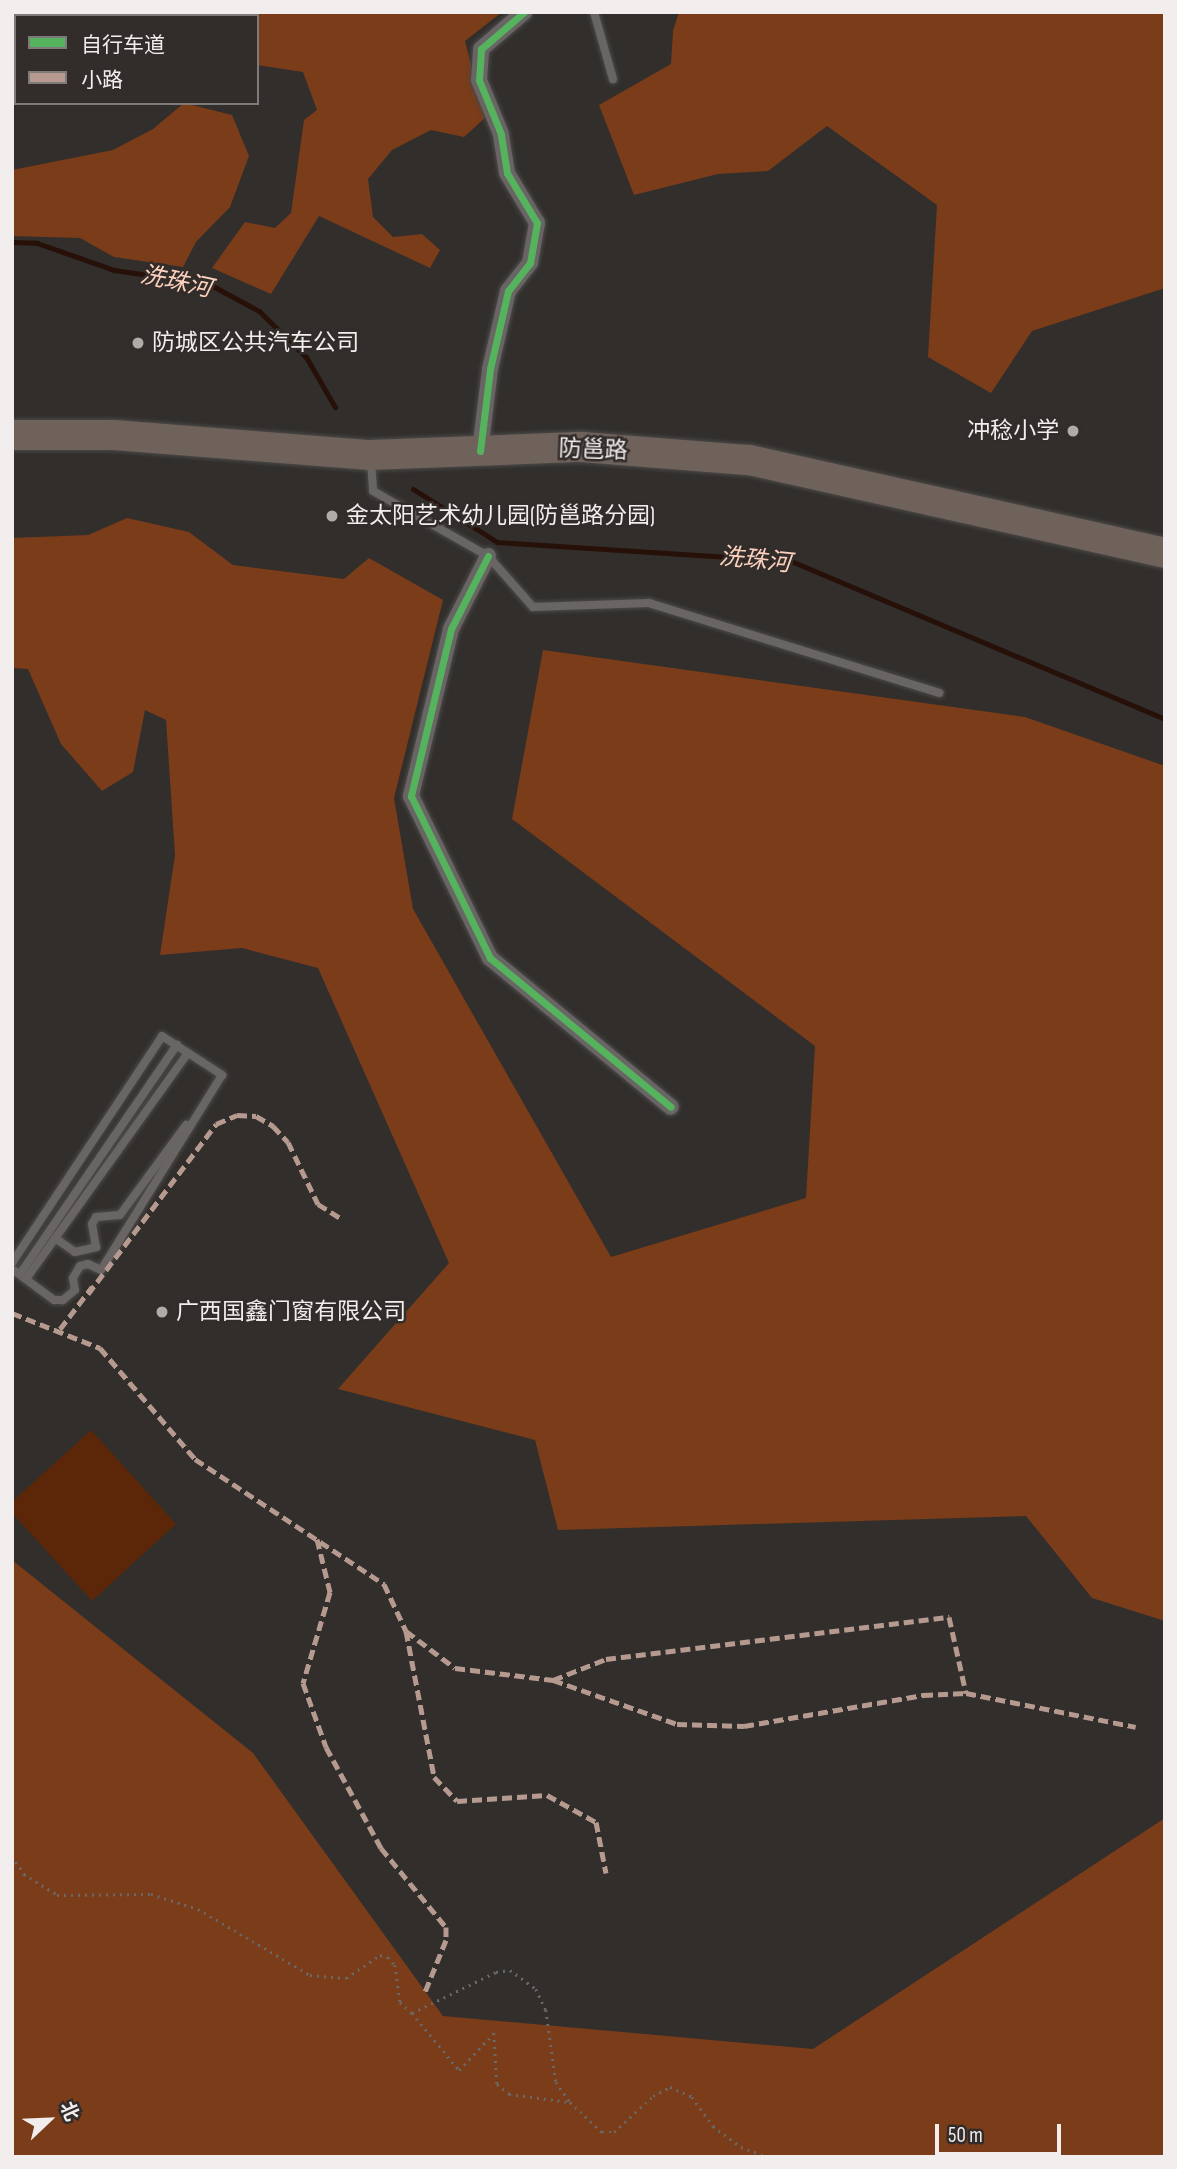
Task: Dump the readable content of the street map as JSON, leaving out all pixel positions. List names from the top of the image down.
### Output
{
  "streets": {
    "highway": ["防邕路"]
  },
  "water": ["洗珠河"],
  "places": [
    "防城区公共汽车公司",
    "冲稔小学",
    "金太阳艺术幼儿园(防邕路分园)",
    "广西国鑫门窗有限公司"
  ],
  "legend": ["自行车道", "小路"],
  "scale_bar": "50 m",
  "north": "top right"
}
